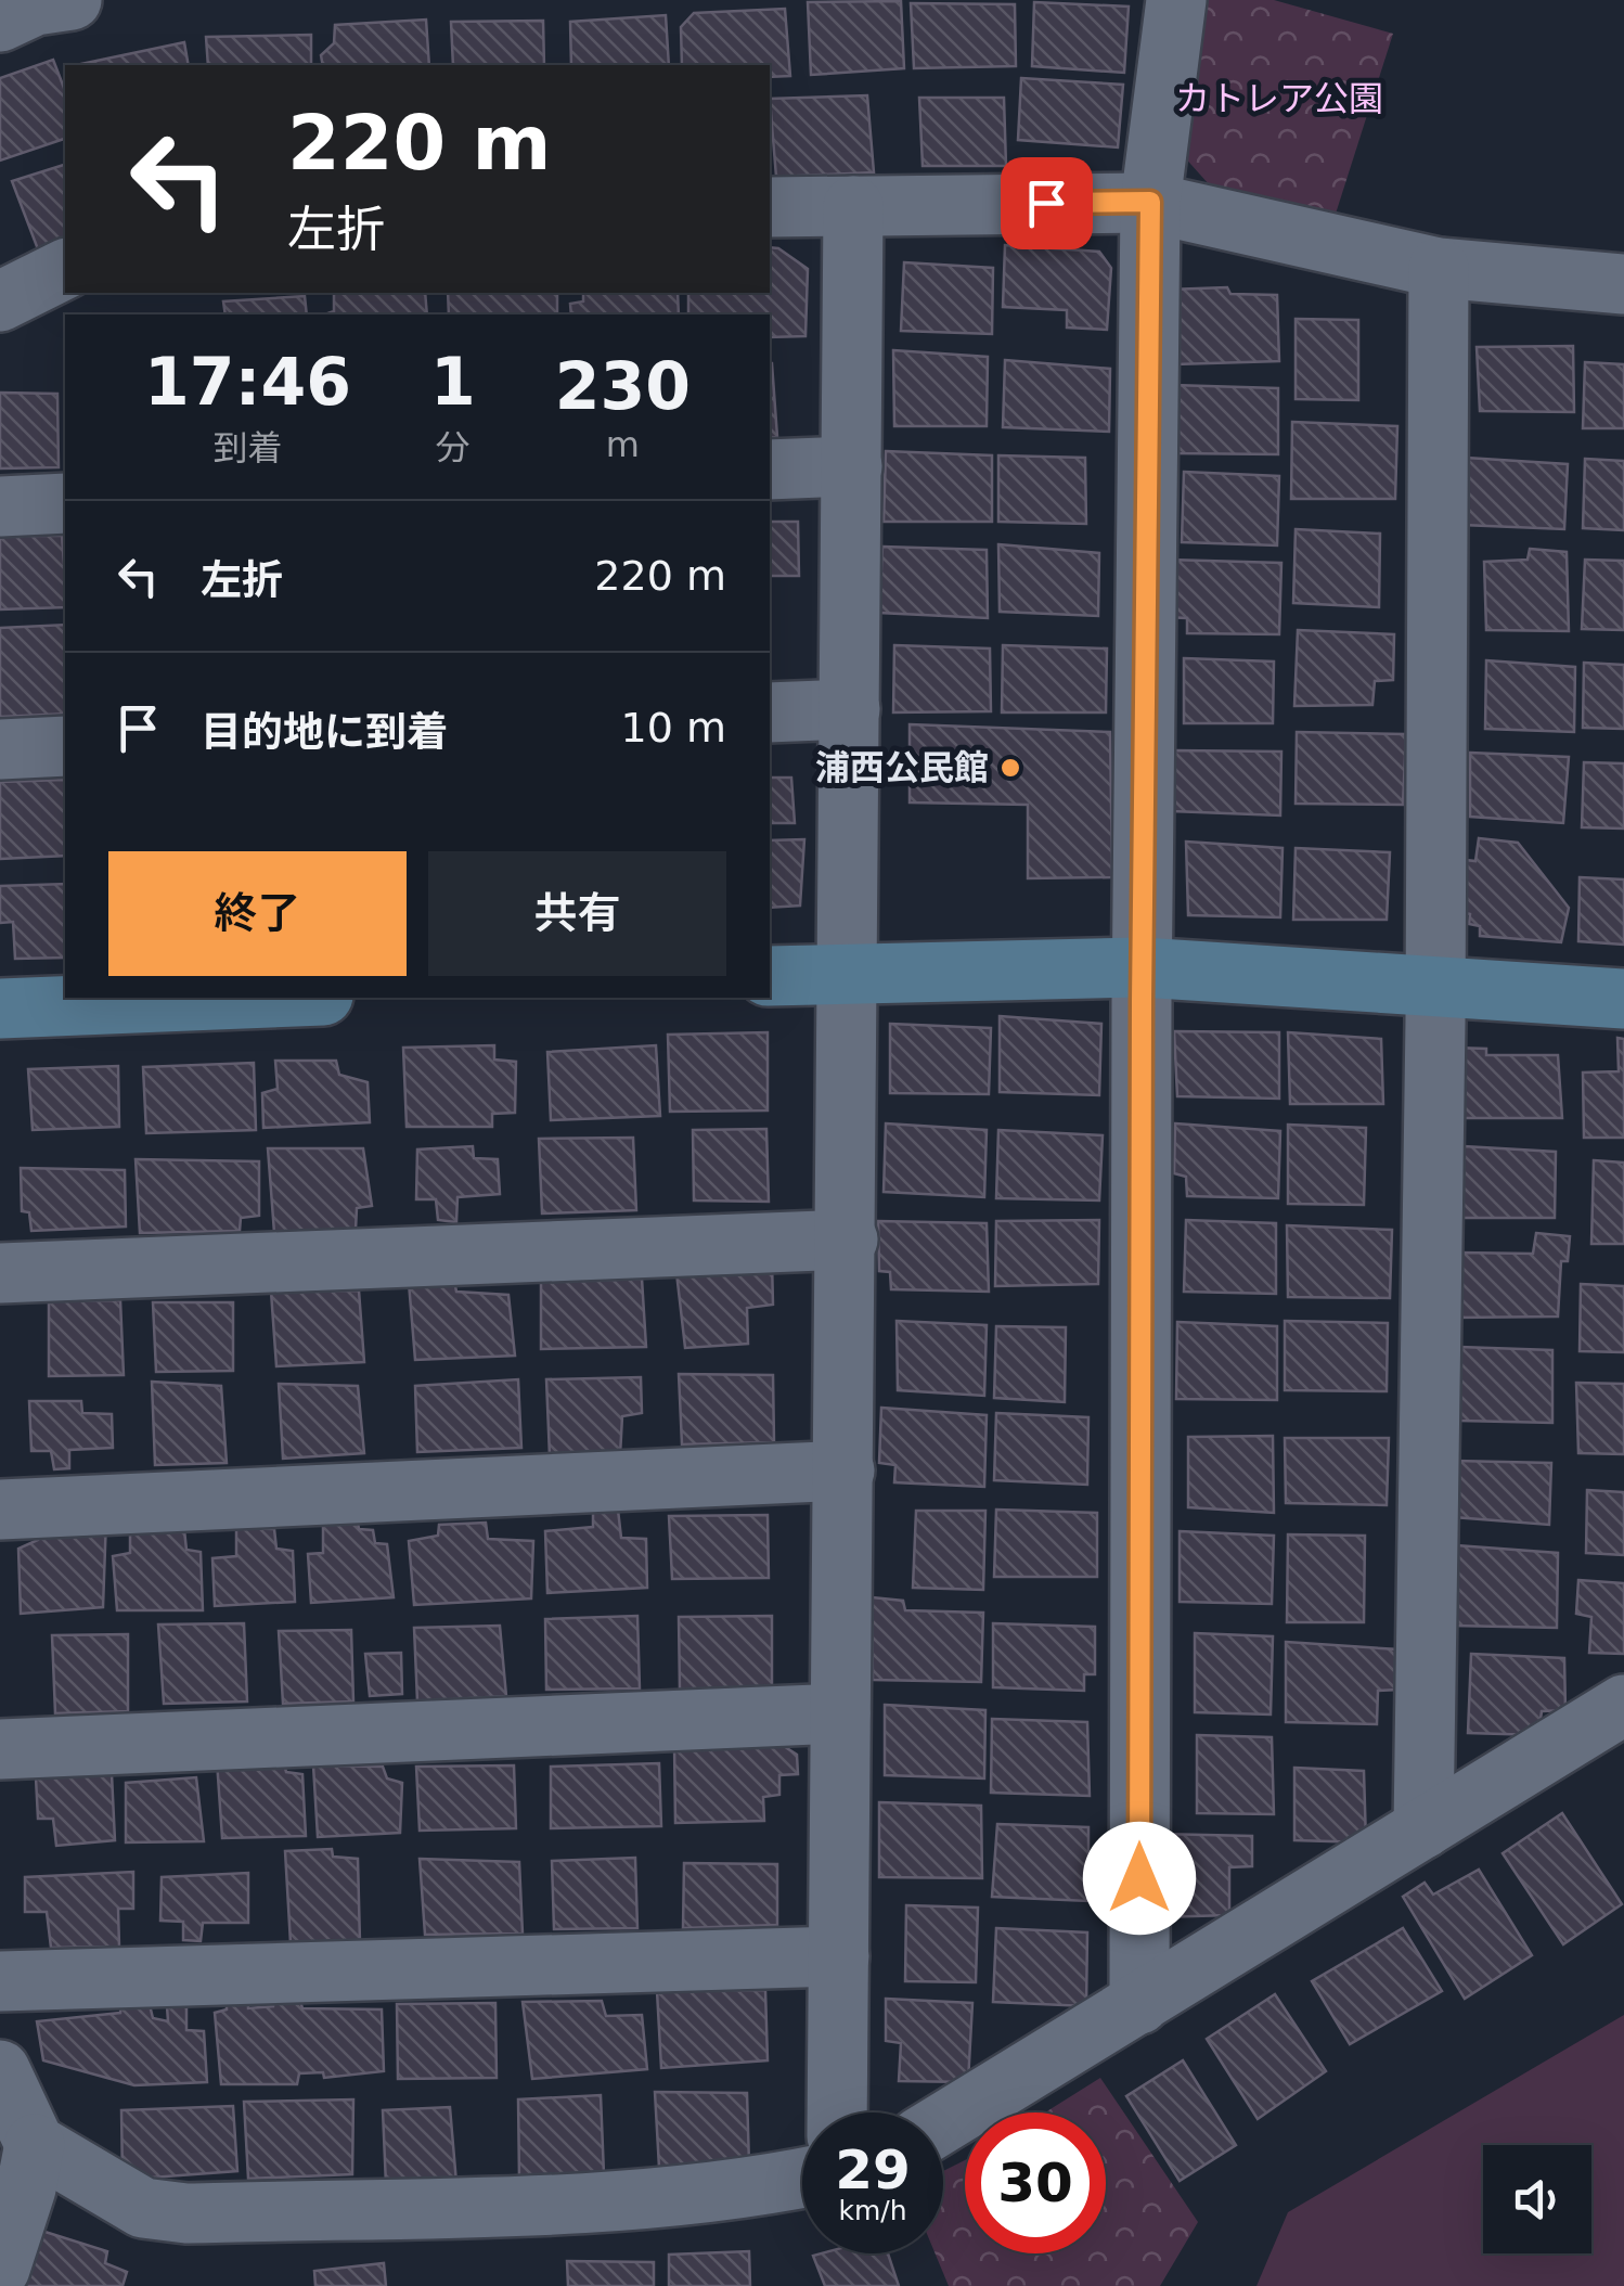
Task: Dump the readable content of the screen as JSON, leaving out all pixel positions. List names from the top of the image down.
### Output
{
  "parks": ["カトレア公園"],
  "places": ["浦西公民館"],
  "page": {
    "turn": ["220 m", "左折"],
    "eta": [
      "17:46",
      "到着",
      "1",
      "分",
      "230",
      "m"
    ],
    "list": [
      {
        "name": "左折",
        "value": "220 m"
      },
      {
        "name": "目的地に到着",
        "value": "10 m"
      }
    ],
    "buttons": ["終了", "共有"],
    "speed": "29 km/h",
    "limit": "30"
  }
}
